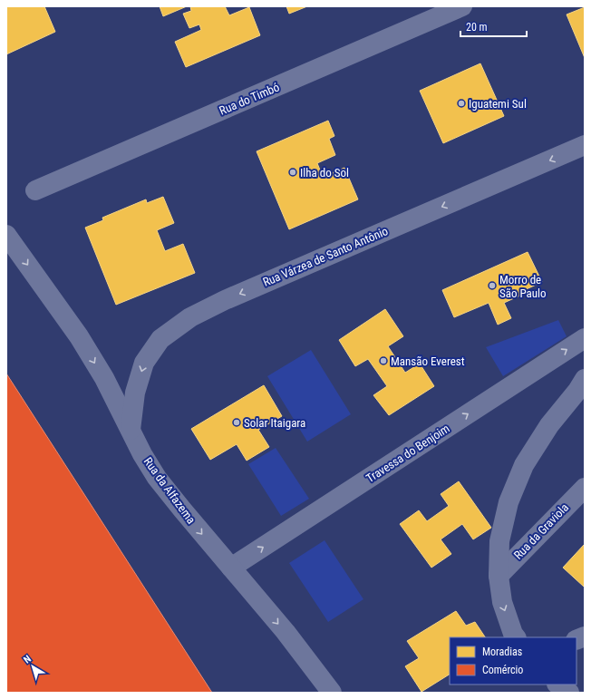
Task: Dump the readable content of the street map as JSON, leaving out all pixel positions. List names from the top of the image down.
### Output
{
  "streets": {
    "street": [
      "Rua do Timbó",
      "Rua Várzea de Santo Antônio",
      "Travessa do Benjoim",
      "Rua da Alfazema",
      "Rua da Graviola"
    ]
  },
  "crossings": [
    ["Rua Várzea de Santo Antônio", "Rua da Alfazema"],
    ["Travessa do Benjoim", "Rua da Alfazema"]
  ],
  "one_way": ["Rua Várzea de Santo Antônio", "Travessa do Benjoim", "Rua da Alfazema"],
  "places": [
    "Iguatemi Sul",
    "Ilha do Sol",
    "Morro de São Paulo",
    "Mansão Everest",
    "Solar Itaigara"
  ],
  "legend": ["Moradias", "Comércio"],
  "scale_bar": "20 m",
  "north": "top left"
}
